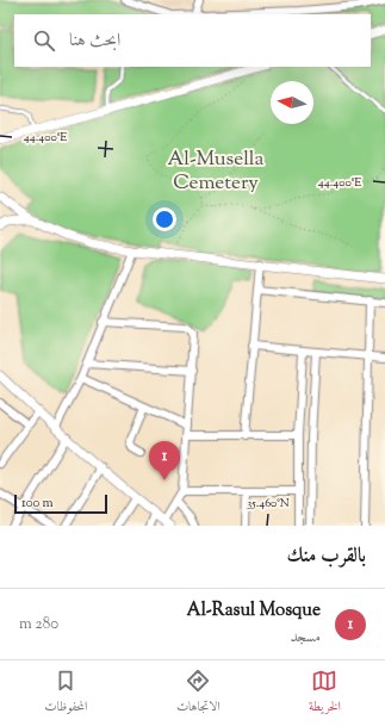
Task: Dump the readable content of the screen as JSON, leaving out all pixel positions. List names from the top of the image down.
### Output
{
  "parks": ["Al-Musella Cemetery"],
  "scale_bar": "100 m",
  "north": "left",
  "page": {
    "search": "ابحث هنا",
    "pins": "1",
    "scale": "100 m",
    "heading": "بالقرب منك",
    "list": [
      {
        "mark": "1",
        "name": "Al-Rasul Mosque",
        "note": "مسجد",
        "value": "280 m"
      }
    ],
    "nav": ["الخريطة", "الاتجاهات", "المحفوظات"]
  },
  "coordinates": ["44.400°E", "35.460°N"]
}
